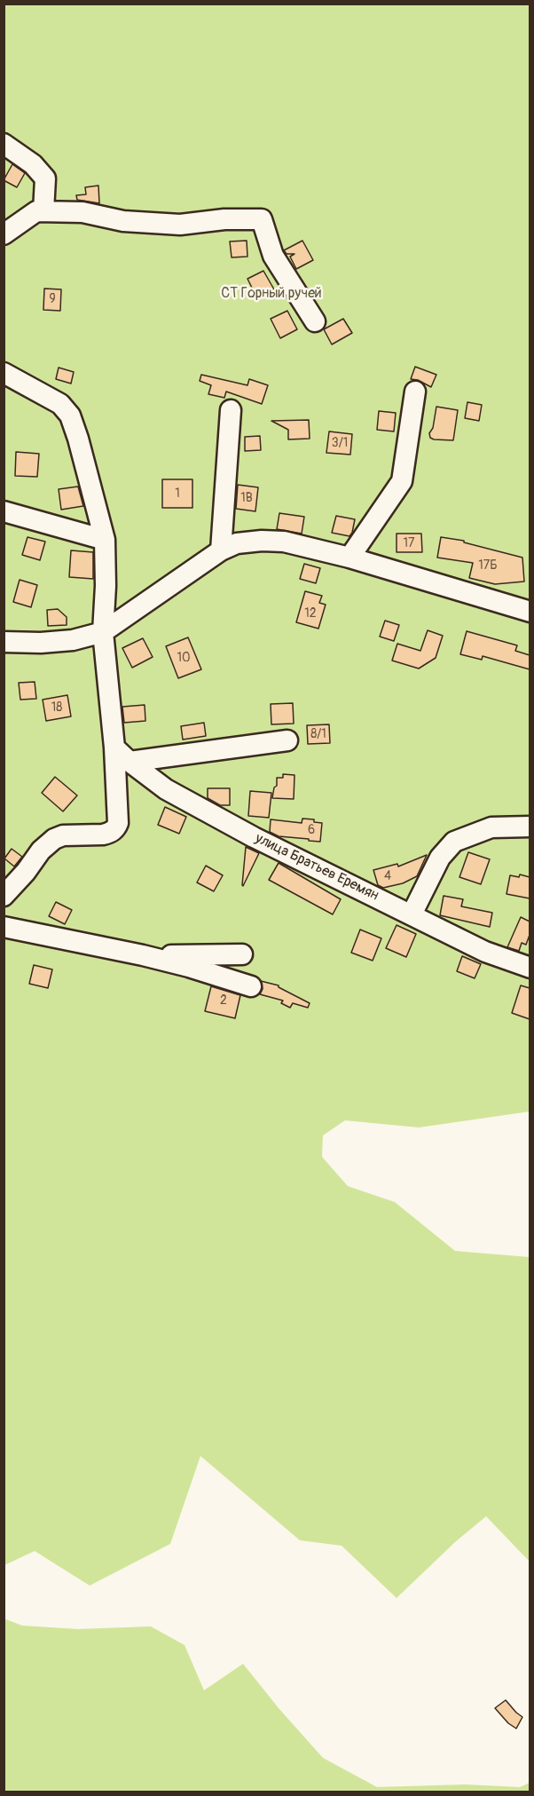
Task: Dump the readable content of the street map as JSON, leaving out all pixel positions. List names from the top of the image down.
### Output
{
  "streets": {
    "street": ["улица Братьев Еремян"]
  },
  "parks": ["СТ Горный ручей"],
  "house_numbers": [
    "9",
    "3/1",
    "1",
    "1В",
    "17",
    "17Б",
    "12",
    "10",
    "18",
    "8/1",
    "6",
    "4",
    "2"
  ]
}
